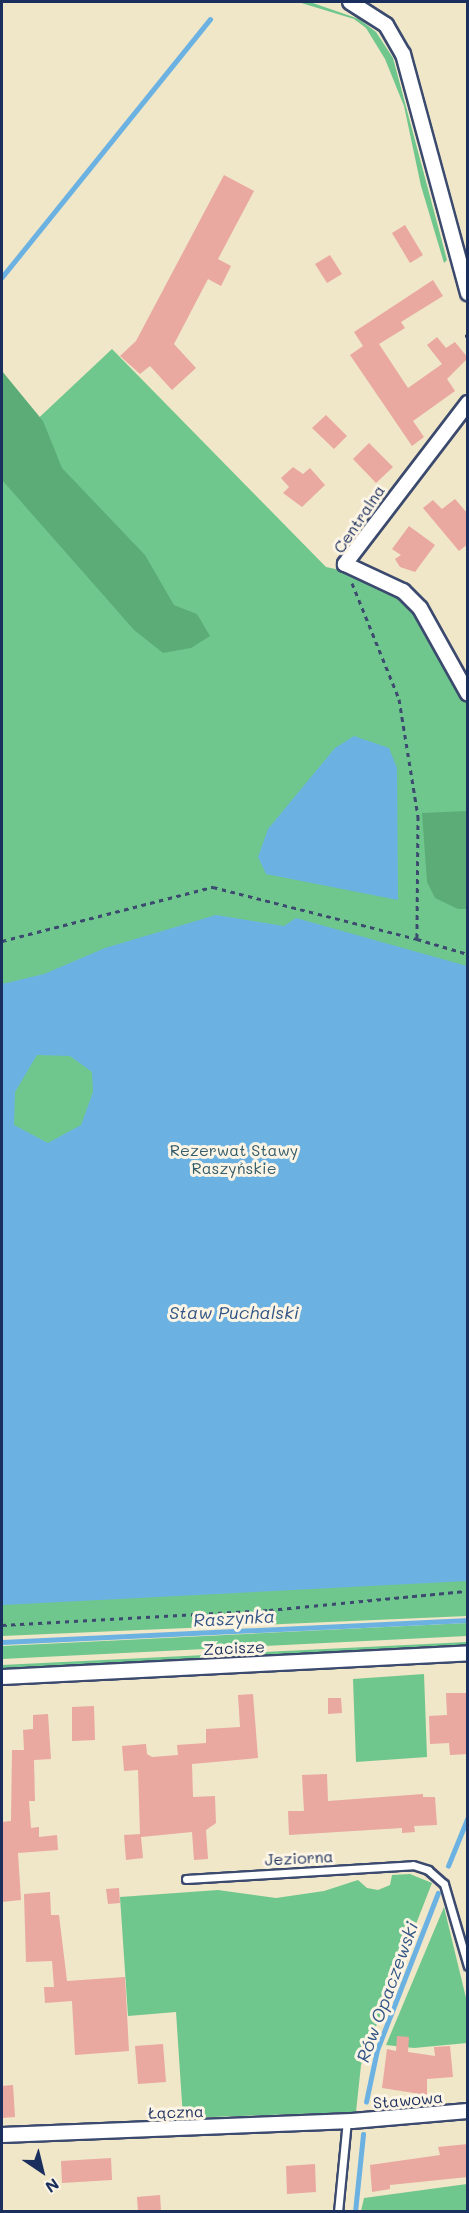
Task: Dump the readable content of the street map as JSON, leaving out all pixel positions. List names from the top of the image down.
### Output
{
  "streets": {
    "street": [
      "Centralna",
      "Zacisze",
      "Stawowa",
      "Łączna"
    ],
    "lane": ["Jeziorna"]
  },
  "crossings": [
    ["Stawowa", "Łączna"]
  ],
  "water": ["Staw Puchalski", "Raszynka", "Rów Opaczewski"],
  "parks": ["Rezerwat Stawy Raszyńskie"],
  "north": "bottom right"
}
